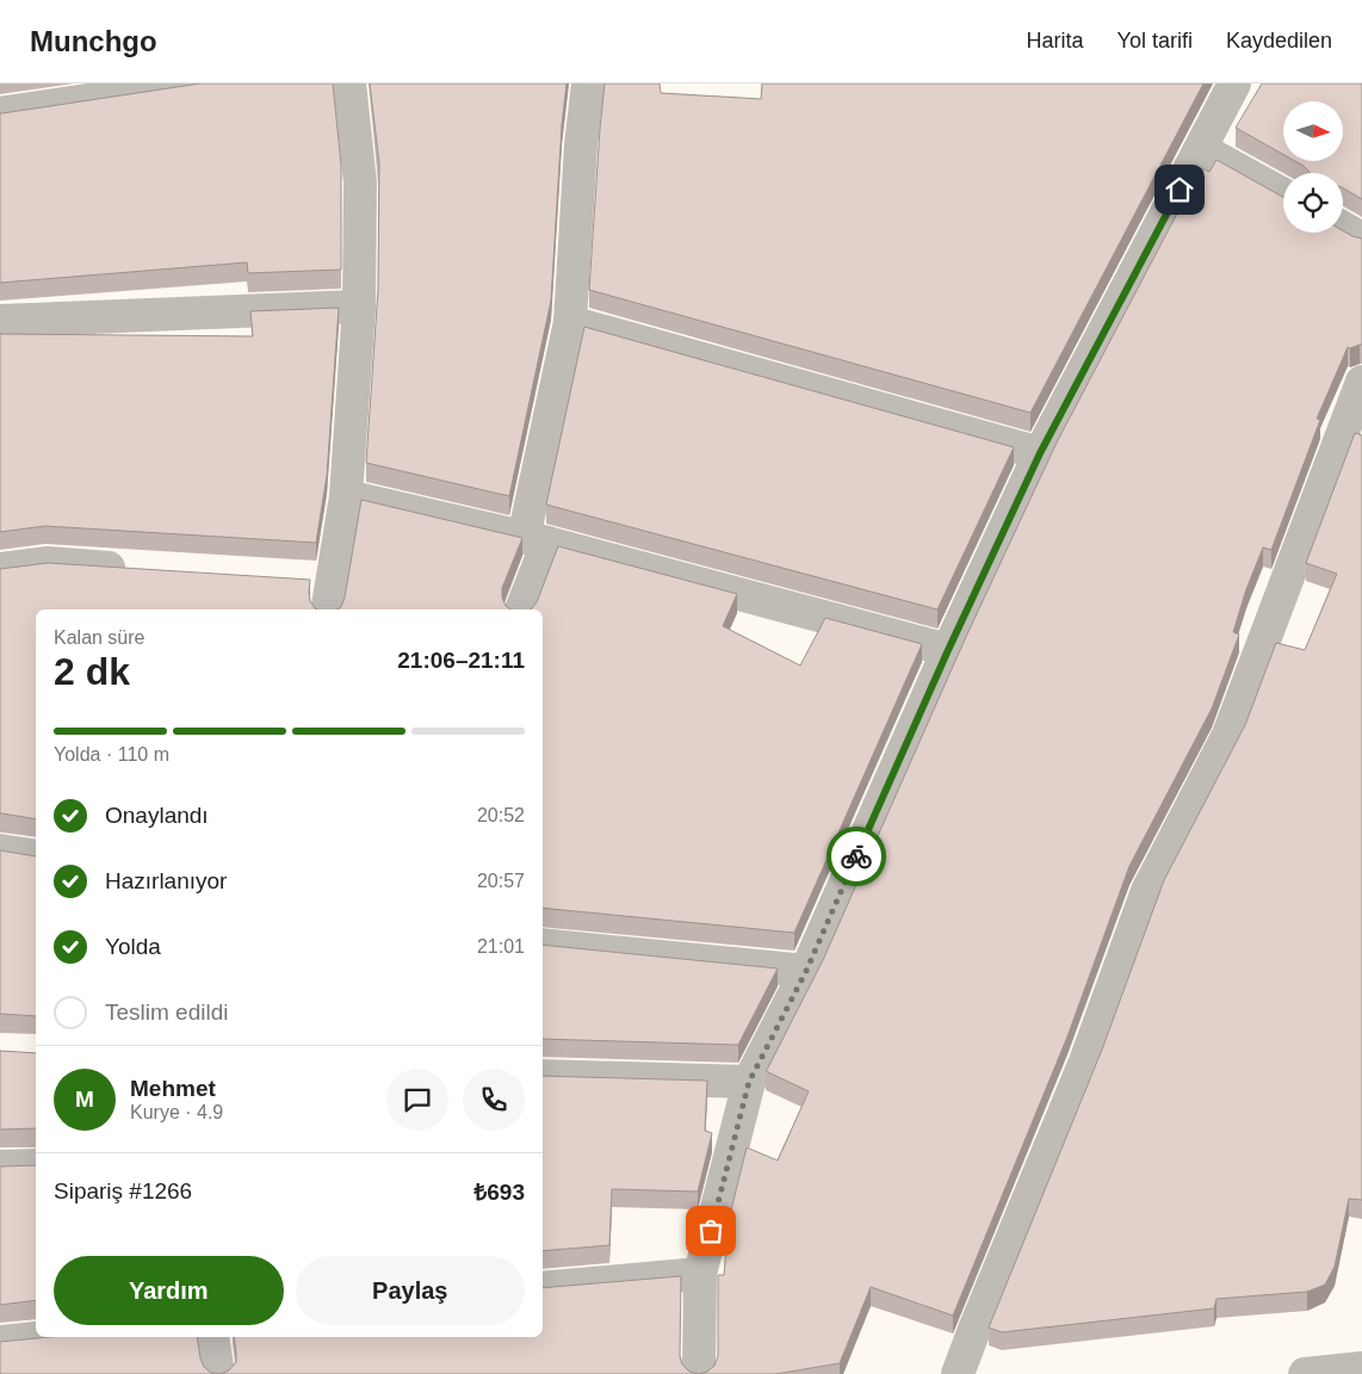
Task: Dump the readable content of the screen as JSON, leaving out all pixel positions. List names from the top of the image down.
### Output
{
  "north": "right",
  "page": {
    "header": "Munchgo",
    "nav": ["Harita", "Yol tarifi", "Kaydedilen"],
    "heading": ["2 dk", "Kalan süre", "21:06–21:11"],
    "panel": [
      "Mehmet",
      "Kurye · 4.9",
      "Sipariş #1266",
      "₺693"
    ],
    "bar": "Yolda · 110 m",
    "list": [
      ["Onaylandı", "20:52"],
      ["Hazırlanıyor", "20:57"],
      ["Yolda", "21:01"],
      "Teslim edildi"
    ],
    "round": "M",
    "buttons": ["Yardım", "Paylaş"]
  }
}
